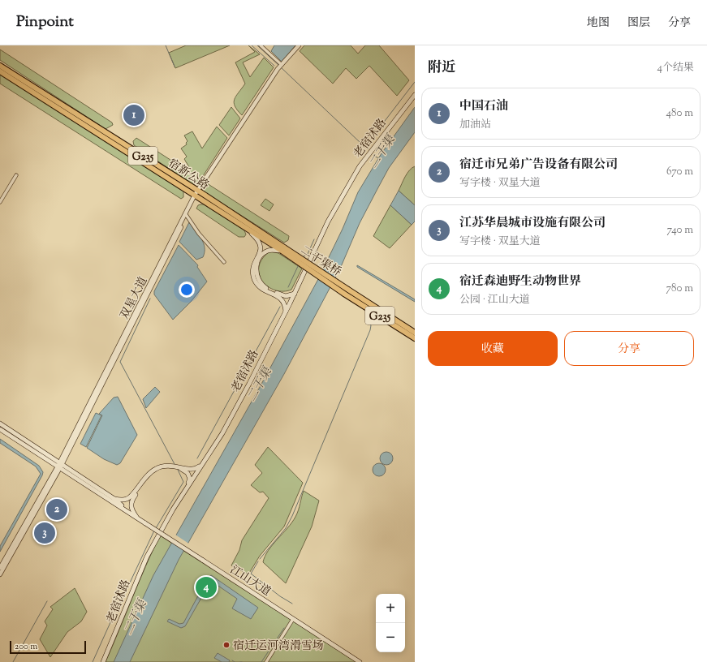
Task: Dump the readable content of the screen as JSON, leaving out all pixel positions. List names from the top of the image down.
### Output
{
  "streets": {
    "highway": ["G235", "宿新公路", "二干渠桥"],
    "main road": ["老宿沭路", "江山大道"],
    "street": ["双星大道"]
  },
  "crossings": [
    ["G235", "二干渠桥"],
    ["宿新公路", "二干渠桥"],
    ["宿新公路", "双星大道"],
    ["双星大道", "江山大道"]
  ],
  "water": ["二干渠"],
  "places": ["宿迁运河湾滑雪场"],
  "scale_bar": "200 m",
  "page": {
    "header": "Pinpoint",
    "nav": ["地图", "图层", "分享"],
    "heading": ["附近", "4个结果"],
    "list": [
      {
        "mark": "1",
        "name": "中国石油",
        "note": "加油站",
        "value": "480 m"
      },
      {
        "mark": "2",
        "name": "宿迁市兄弟广告设备有限公司",
        "note": "写字楼 · 双星大道",
        "value": "670 m"
      },
      {
        "mark": "3",
        "name": "江苏华晨城市设施有限公司",
        "note": "写字楼 · 双星大道",
        "value": "740 m"
      },
      {
        "mark": "4",
        "name": "宿迁森迪野生动物世界",
        "note": "公园 · 江山大道",
        "value": "780 m"
      }
    ],
    "pins": [
      "1",
      "2",
      "3",
      "4"
    ],
    "buttons": ["收藏", "分享"],
    "map_buttons": ["+", "−"],
    "scale": "200 m"
  }
}
